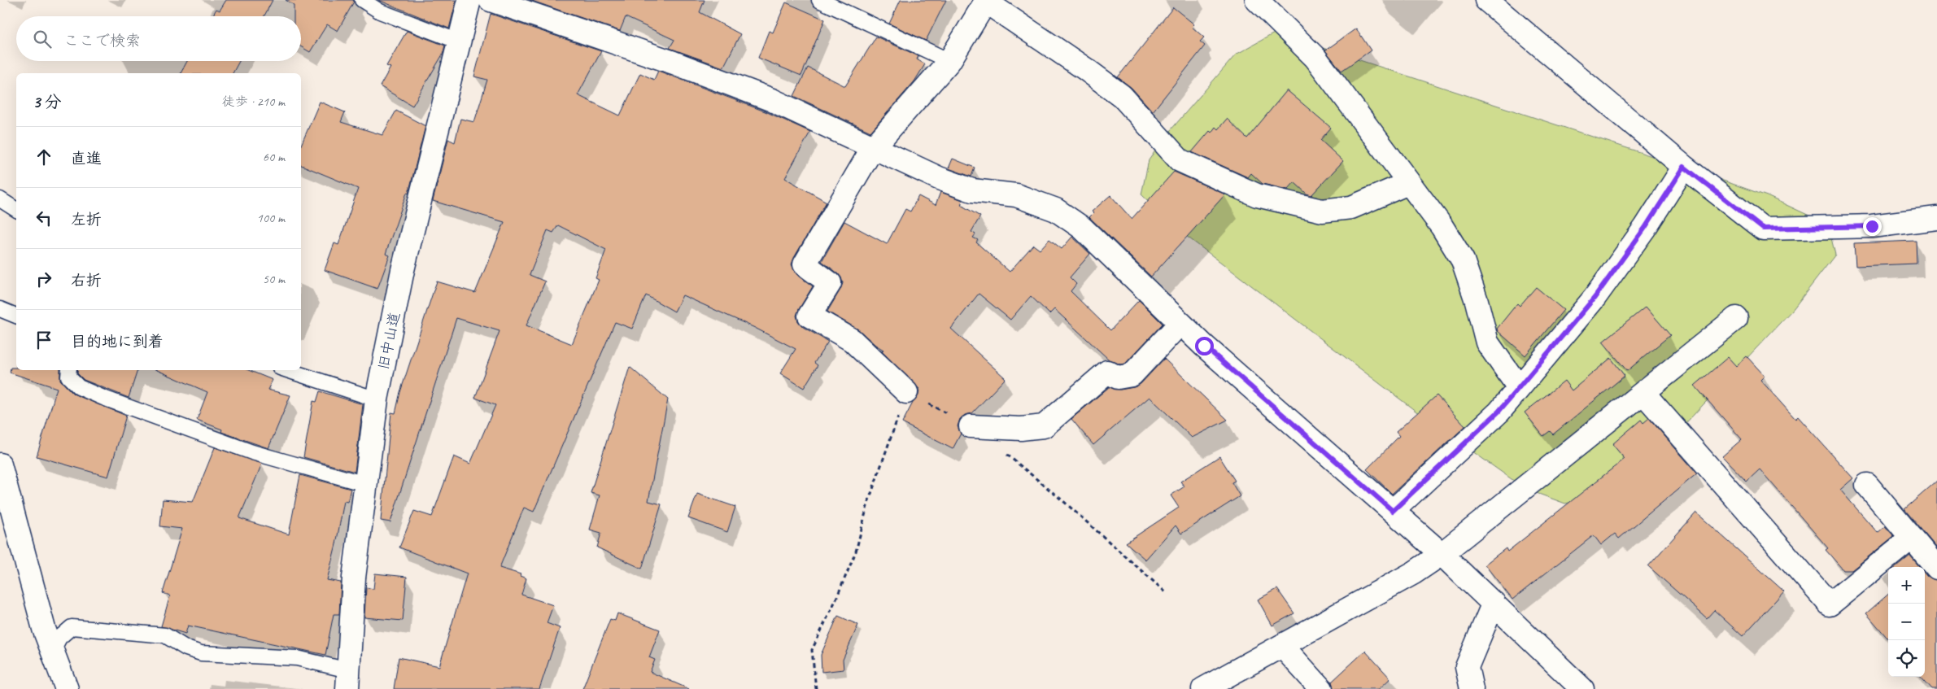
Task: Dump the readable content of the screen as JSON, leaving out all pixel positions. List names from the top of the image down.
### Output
{
  "streets": {
    "street": ["旧中山道"]
  },
  "page": {
    "search": "ここで検索",
    "heading": ["3 分", "徒歩 · 210 m"],
    "list": [
      ["直進", "60 m"],
      ["左折", "100 m"],
      ["右折", "50 m"],
      "目的地に到着"
    ],
    "map_buttons": ["+", "−"]
  }
}
